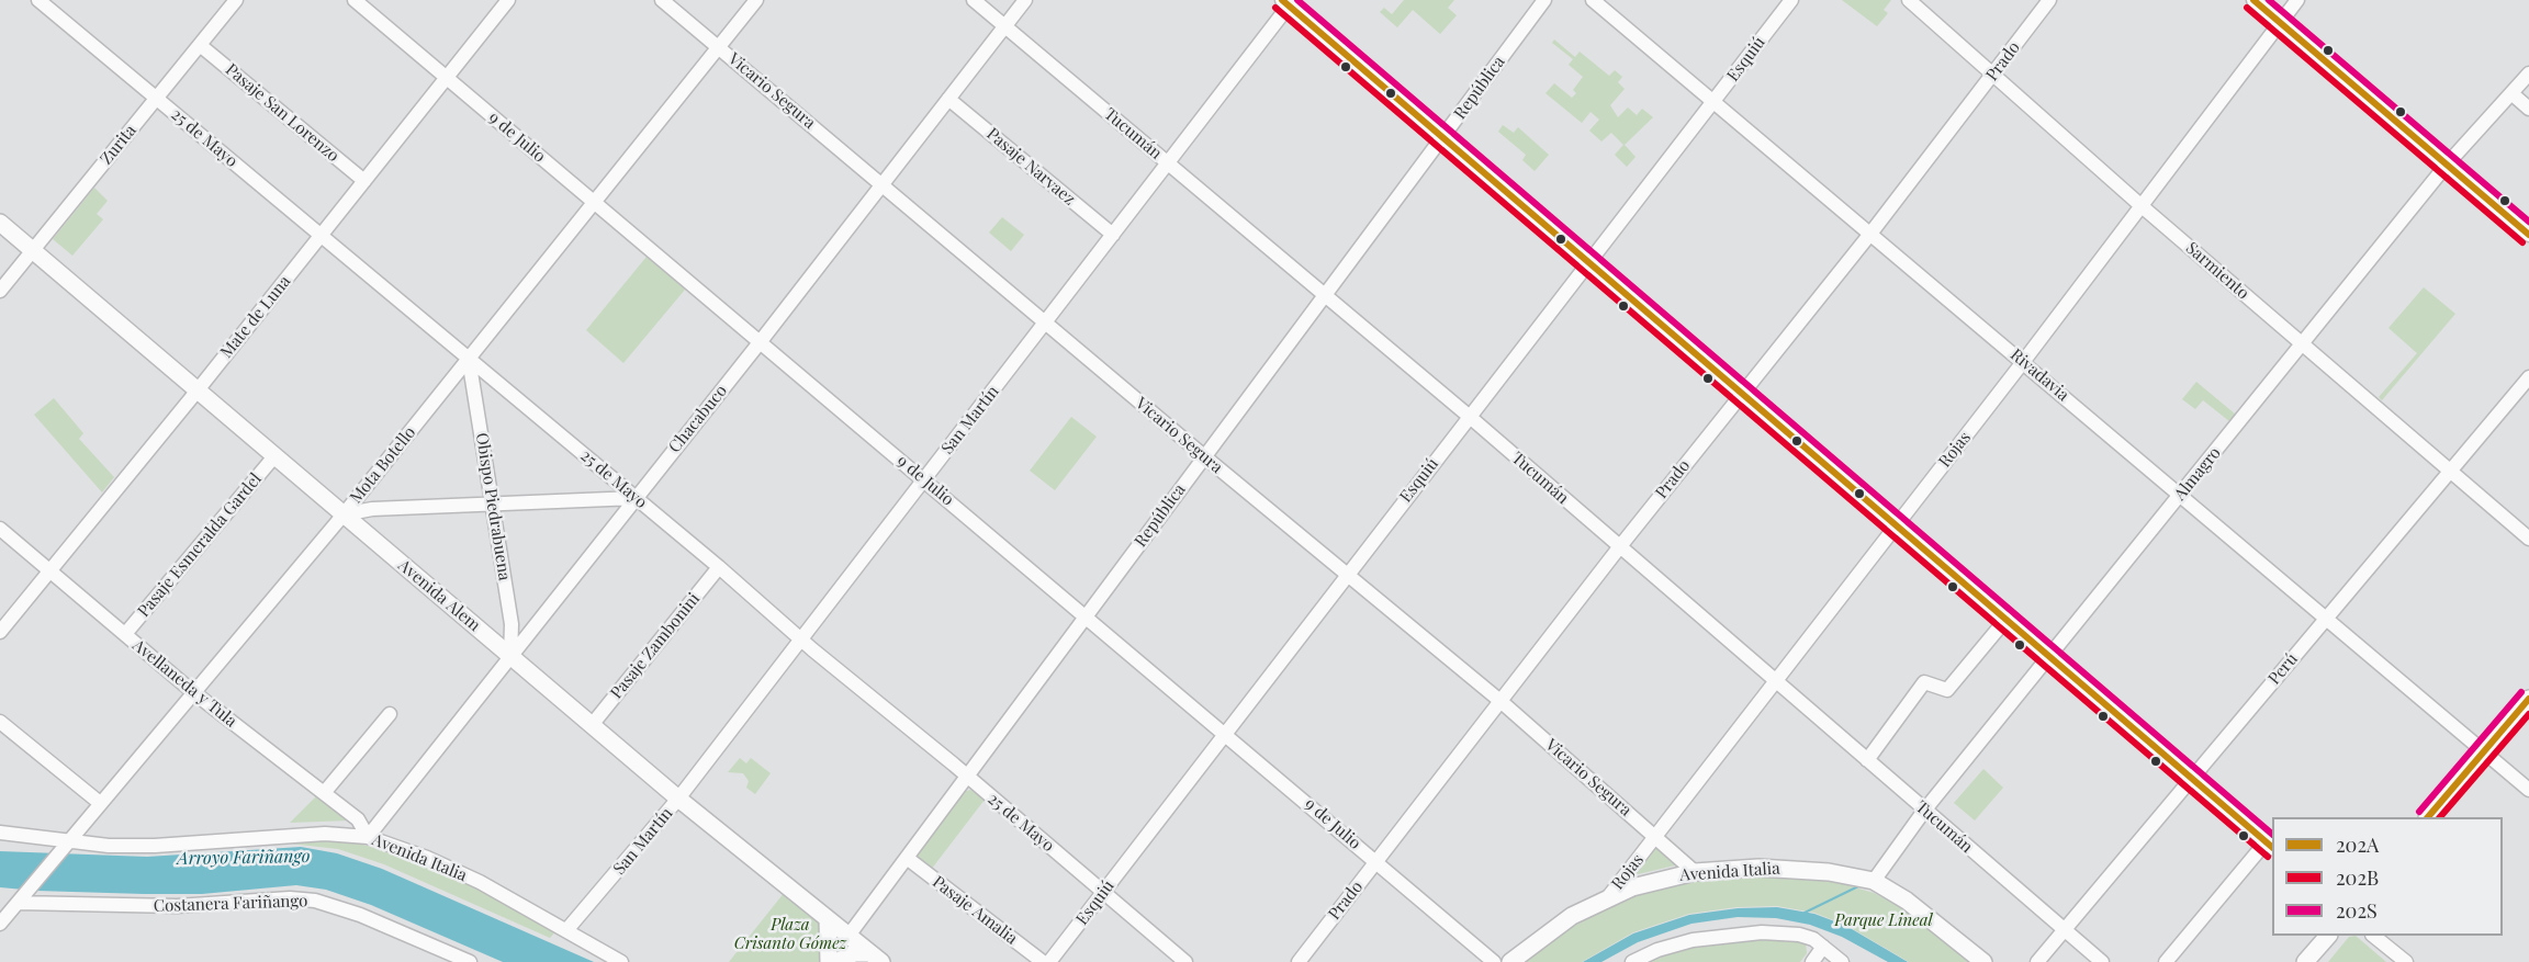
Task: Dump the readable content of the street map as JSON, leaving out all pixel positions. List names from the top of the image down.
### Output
{
  "streets": {
    "main road": ["Avenida Alem", "Avenida Italia"],
    "street": [
      "Esquiú",
      "Prado",
      "República",
      "Vicario Segura",
      "Pasaje San Lorenzo",
      "Tucumán",
      "9 de Julio",
      "25 de Mayo",
      "Zurita",
      "Pasaje Narvaez",
      "Sarmiento",
      "Mate de Luna",
      "Rivadavia",
      "Chacabuco",
      "San Martín",
      "Rojas",
      "Mota Botello",
      "Almagro",
      "Obispo Piedrabuena",
      "Pasaje Esmeralda Gardel",
      "Pasaje Zambonini",
      "Perú",
      "Avellaneda y Tula",
      "Costanera Fariñango",
      "Pasaje Amalia"
    ]
  },
  "crossings": [
    ["Esquiú", "Vicario Segura"],
    ["Esquiú", "Tucumán"],
    ["Esquiú", "9 de Julio"],
    ["Esquiú", "25 de Mayo"],
    ["Esquiú", "Rivadavia"],
    ["Prado", "Vicario Segura"],
    ["Prado", "Tucumán"],
    ["Prado", "9 de Julio"],
    ["Prado", "Sarmiento"],
    ["Prado", "Rivadavia"],
    ["República", "Vicario Segura"],
    ["República", "Tucumán"],
    ["República", "9 de Julio"],
    ["República", "25 de Mayo"],
    ["República", "Avenida Alem"],
    ["República", "Pasaje Amalia"],
    ["Vicario Segura", "Chacabuco"],
    ["Vicario Segura", "San Martín"],
    ["Vicario Segura", "Rojas"],
    ["Vicario Segura", "Mota Botello"],
    ["Vicario Segura", "Avenida Italia"],
    ["Pasaje San Lorenzo", "Zurita"],
    ["Pasaje San Lorenzo", "Mate de Luna"],
    ["Tucumán", "Chacabuco"],
    ["Tucumán", "San Martín"],
    ["Tucumán", "Rojas"],
    ["Tucumán", "Almagro"],
    ["Tucumán", "Perú"],
    ["9 de Julio", "Mate de Luna"],
    ["9 de Julio", "Chacabuco"],
    ["9 de Julio", "San Martín"],
    ["9 de Julio", "Mota Botello"],
    ["25 de Mayo", "Zurita"],
    ["25 de Mayo", "Mate de Luna"],
    ["25 de Mayo", "Chacabuco"],
    ["25 de Mayo", "San Martín"],
    ["25 de Mayo", "Mota Botello"],
    ["25 de Mayo", "Obispo Piedrabuena"],
    ["25 de Mayo", "Pasaje Zambonini"],
    ["Zurita", "Avenida Alem"],
    ["Pasaje Narvaez", "Chacabuco"],
    ["Pasaje Narvaez", "San Martín"],
    ["Sarmiento", "Rojas"],
    ["Sarmiento", "Almagro"],
    ["Sarmiento", "Perú"],
    ["Mate de Luna", "Avenida Alem"],
    ["Mate de Luna", "Avellaneda y Tula"],
    ["Rivadavia", "Rojas"],
    ["Rivadavia", "Almagro"],
    ["Rivadavia", "Perú"],
    ["Chacabuco", "Obispo Piedrabuena"],
    ["Chacabuco", "Avenida Alem"],
    ["Chacabuco", "Avellaneda y Tula"],
    ["Chacabuco", "Avenida Italia"],
    ["San Martín", "Avenida Alem"],
    ["San Martín", "Avenida Italia"],
    ["Rojas", "Avenida Italia"],
    ["Mota Botello", "Obispo Piedrabuena"],
    ["Mota Botello", "Avenida Alem"],
    ["Mota Botello", "Avellaneda y Tula"],
    ["Mota Botello", "Avenida Italia"],
    ["Mota Botello", "Costanera Fariñango"],
    ["Almagro", "Avenida Italia"],
    ["Obispo Piedrabuena", "Avenida Alem"],
    ["Pasaje Esmeralda Gardel", "Avenida Alem"],
    ["Pasaje Esmeralda Gardel", "Avellaneda y Tula"],
    ["Avenida Alem", "Pasaje Zambonini"],
    ["Avellaneda y Tula", "Avenida Italia"]
  ],
  "water": ["Arroyo Fariñango"],
  "parks": ["Parque Lineal", "Plaza Crisanto Gómez"],
  "lines": ["transit line 202A", "transit line 202S", "transit line 202B"],
  "legend": ["202A", "202B", "202S"]
}
